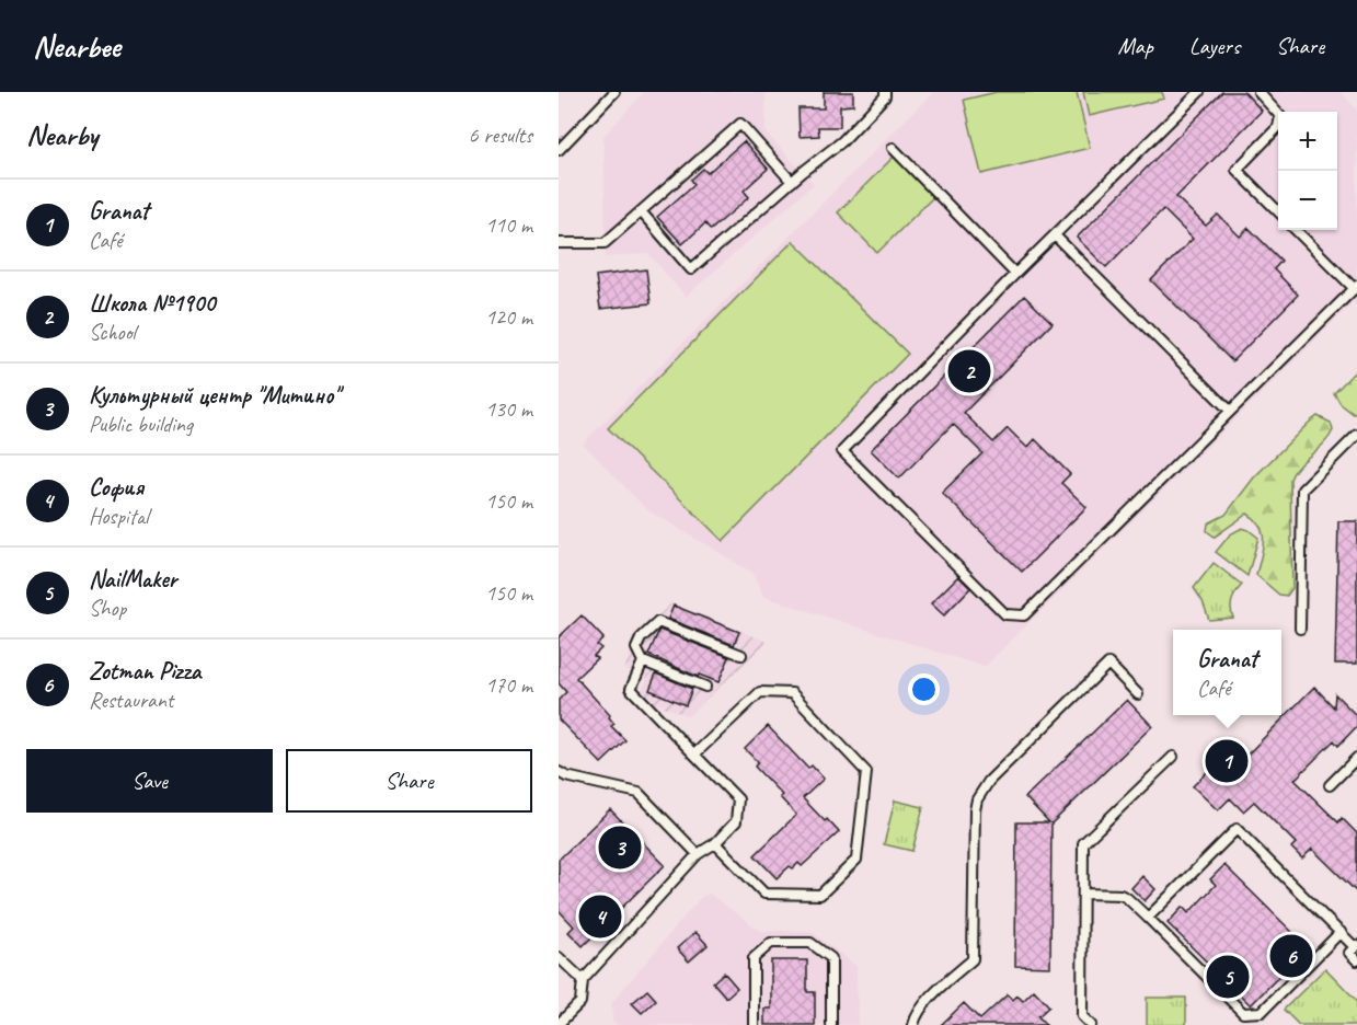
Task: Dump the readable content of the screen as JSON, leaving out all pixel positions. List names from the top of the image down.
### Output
{
  "page": {
    "header": "Nearbee",
    "nav": ["Map", "Layers", "Share"],
    "heading": ["Nearby", "6 results"],
    "map_buttons": ["+", "−"],
    "list": [
      {
        "mark": "1",
        "name": "Granat",
        "note": "Café",
        "value": "110 m"
      },
      {
        "mark": "2",
        "name": "Школа №1900",
        "note": "School",
        "value": "120 m"
      },
      {
        "mark": "3",
        "name": "Культурный центр \"Митино\"",
        "note": "Public building",
        "value": "130 m"
      },
      {
        "mark": "4",
        "name": "София",
        "note": "Hospital",
        "value": "150 m"
      },
      {
        "mark": "5",
        "name": "NailMaker",
        "note": "Shop",
        "value": "150 m"
      },
      {
        "mark": "6",
        "name": "Zotman Pizza",
        "note": "Restaurant",
        "value": "170 m"
      }
    ],
    "pins": [
      "2",
      "1",
      "3",
      "4",
      "6",
      "5"
    ],
    "popup": ["Granat", "Café"],
    "buttons": ["Save", "Share"]
  }
}
